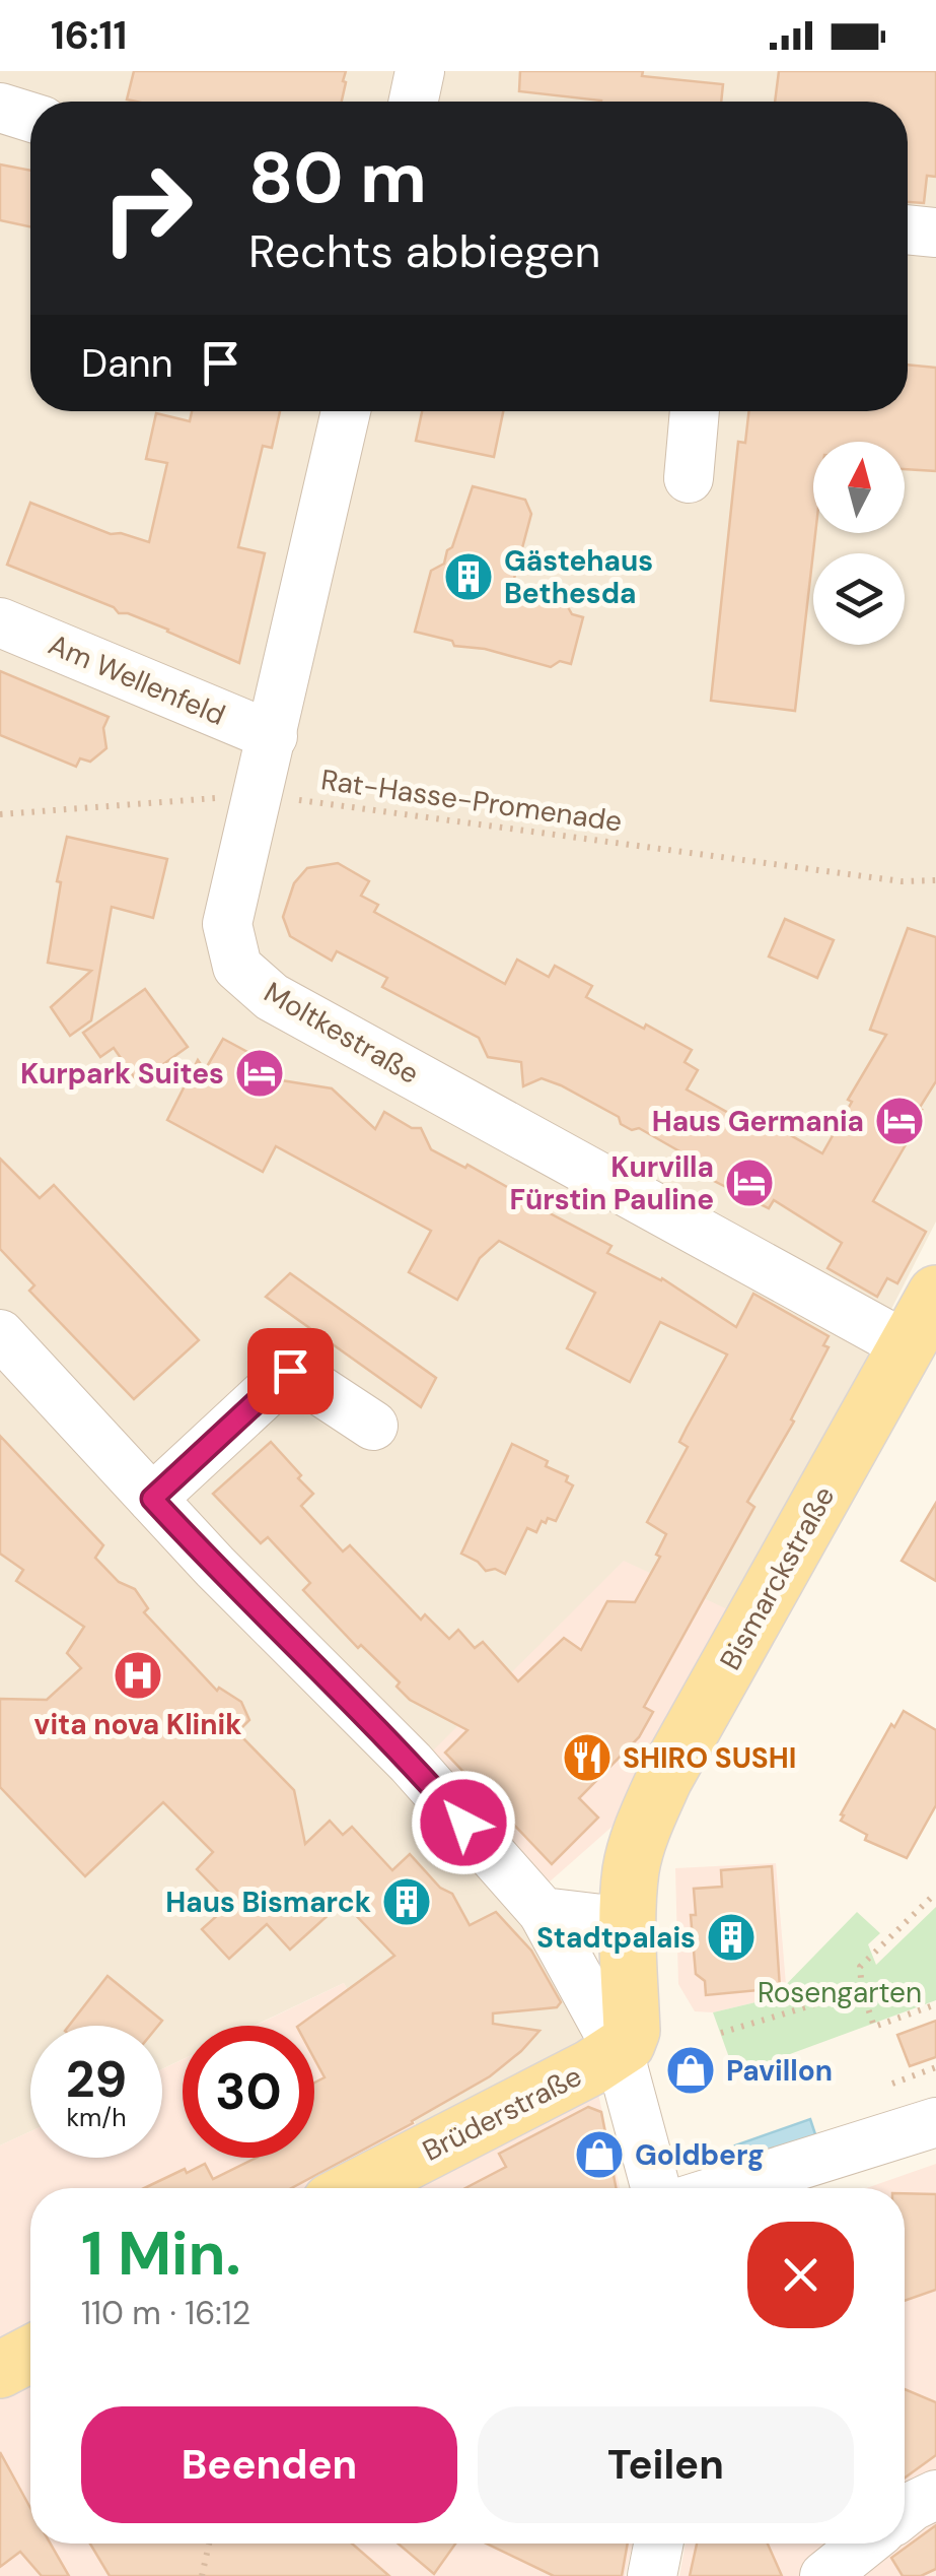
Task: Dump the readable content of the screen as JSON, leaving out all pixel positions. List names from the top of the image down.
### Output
{
  "streets": {
    "main road": ["Bismarckstraße", "Brüderstraße"],
    "street": ["Am Wellenfeld", "Moltkestraße"],
    "path": ["Rat-Hasse-Promenade"]
  },
  "crossings": [
    ["Am Wellenfeld", "Moltkestraße"],
    ["Rat-Hasse-Promenade", "Moltkestraße"],
    ["Moltkestraße", "Bismarckstraße"],
    ["Bismarckstraße", "Brüderstraße"]
  ],
  "parks": ["Rosengarten"],
  "places": {
    "building": ["Gästehaus Bethesda", "Haus Bismarck", "Stadtpalais"],
    "hotel": ["Kurpark Suites", "Haus Germania", "Kurvilla Fürstin Pauline"],
    "hospital": ["vita nova Klinik"],
    "restaurant": ["SHIRO SUSHI"],
    "shop": ["Pavillon", "Goldberg"]
  },
  "north": "top",
  "page": {
    "status": "16:11",
    "turn": ["80 m", "Rechts abbiegen"],
    "then": "Dann",
    "speed": "29 km/h",
    "limit": "30",
    "heading": ["1 Min.", "110 m · 16:12"],
    "buttons": ["Beenden", "Teilen"]
  }
}
